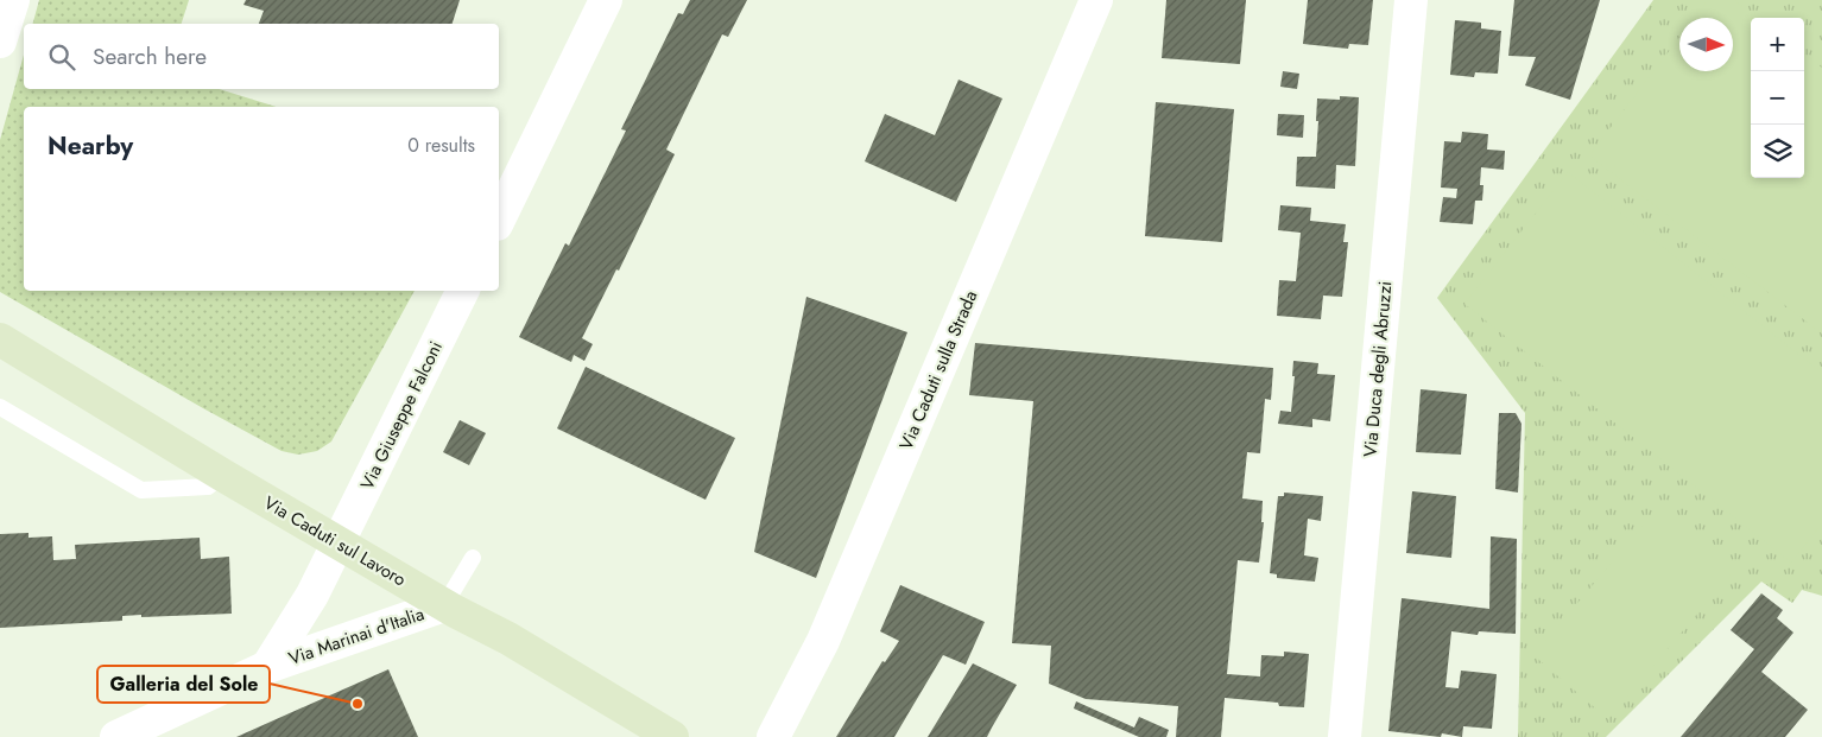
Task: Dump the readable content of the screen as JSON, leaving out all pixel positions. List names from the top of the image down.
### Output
{
  "streets": {
    "main road": ["Via Caduti sul Lavoro"],
    "street": [
      "Via Duca degli Abruzzi",
      "Via Caduti sulla Strada",
      "Via Giuseppe Falconi",
      "Via Marinai d'Italia"
    ]
  },
  "crossings": [
    ["Via Giuseppe Falconi", "Via Caduti sul Lavoro"],
    ["Via Giuseppe Falconi", "Via Marinai d'Italia"],
    ["Via Caduti sul Lavoro", "Via Marinai d'Italia"]
  ],
  "places": ["Galleria del Sole"],
  "north": "right",
  "page": {
    "map_buttons": ["+", "−"],
    "search": "Search here",
    "heading": ["Nearby", "0 results"]
  }
}
